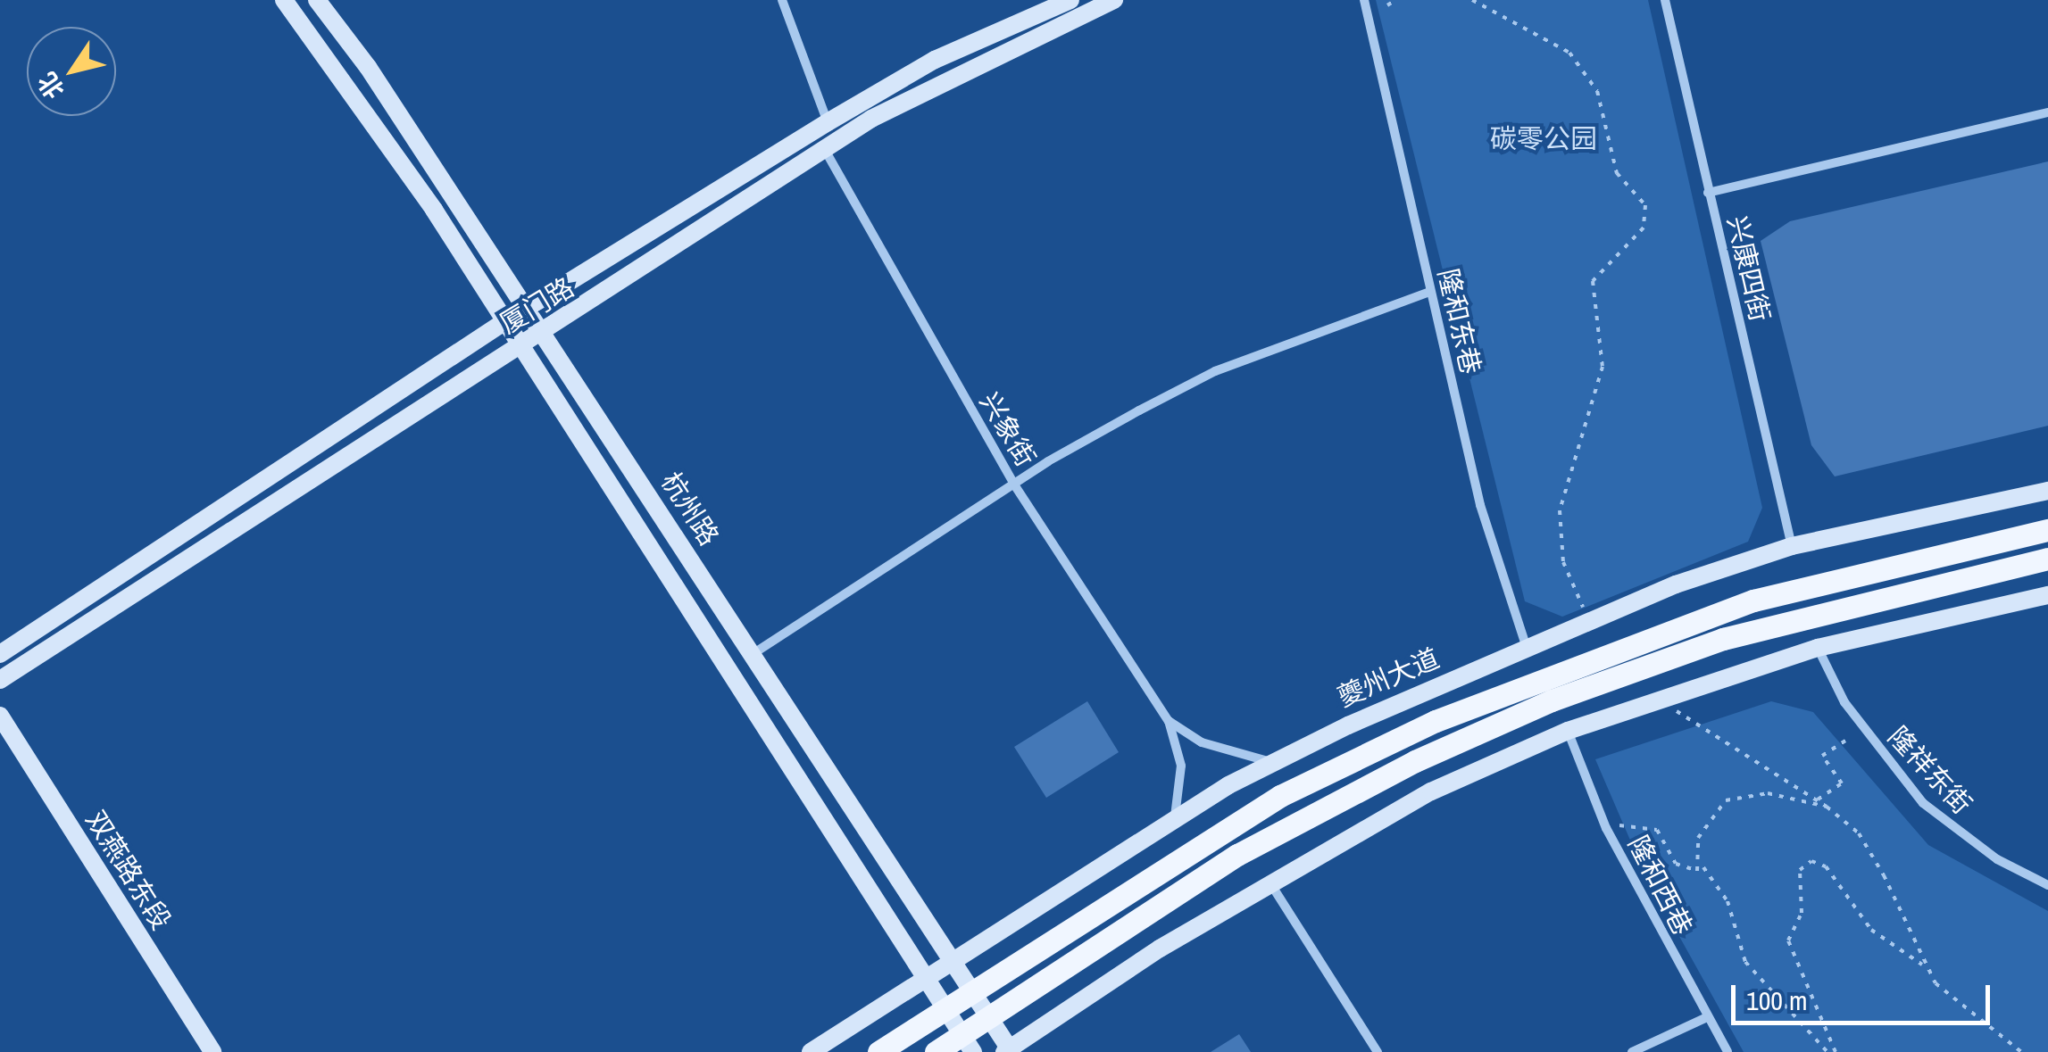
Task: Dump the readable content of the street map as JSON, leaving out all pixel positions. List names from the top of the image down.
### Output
{
  "streets": {
    "main road": [
      "厦门路",
      "杭州路",
      "夔州大道",
      "双燕路东段"
    ],
    "street": [
      "兴康四街",
      "隆和东巷",
      "兴象街",
      "隆祥东街",
      "隆和西巷"
    ]
  },
  "crossings": [
    ["兴康四街", "夔州大道"],
    ["厦门路", "兴象街"],
    ["厦门路", "杭州路"],
    ["隆和东巷", "夔州大道"],
    ["兴象街", "夔州大道"],
    ["杭州路", "夔州大道"]
  ],
  "parks": ["碳零公园"],
  "scale_bar": "100 m",
  "north": "bottom left"
}
